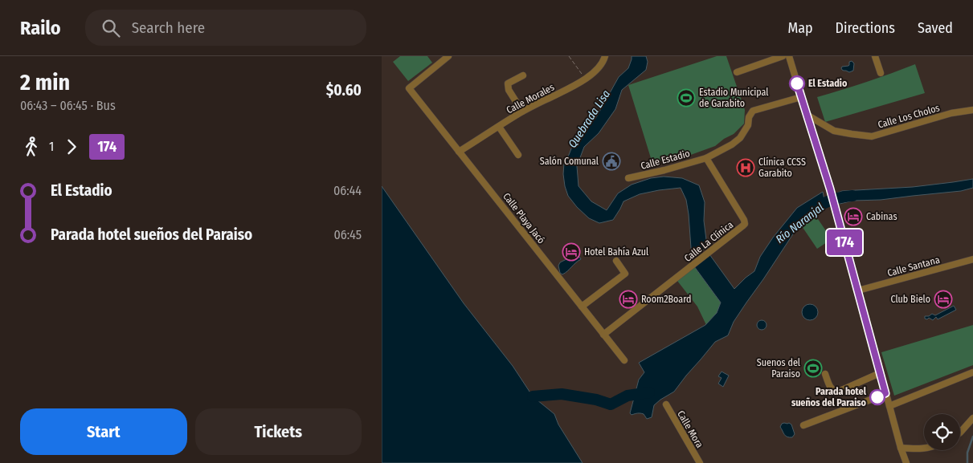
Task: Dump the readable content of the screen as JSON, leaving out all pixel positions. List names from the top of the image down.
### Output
{
  "streets": {
    "street": [
      "Calle Morales",
      "Calle Los Cholos",
      "Calle Estadio",
      "Calle Playa Jacó",
      "Calle La Clínica",
      "Calle Santana",
      "Calle Mora"
    ]
  },
  "crossings": [
    ["Calle Morales", "Calle Playa Jacó"],
    ["Calle Estadio", "Calle La Clínica"],
    ["Calle Playa Jacó", "Calle La Clínica"]
  ],
  "water": ["Quebrada Lisa", "Río Naranjal"],
  "places": {
    "other": ["El Estadio", "Parada hotel sueños del Paraiso"],
    "sports": ["Estadio Municipal de Garabito", "Suenos del Paraiso"],
    "public building": ["Salón Comunal"],
    "hospital": ["Clínica CCSS Garabito"],
    "hotel": [
      "Cabinas",
      "Hotel Bahía Azul",
      "Room2Board",
      "Club Bielo"
    ]
  },
  "lines": ["bus line 174"],
  "page": {
    "header": "Railo",
    "search": "Search here",
    "nav": ["Map", "Directions", "Saved"],
    "heading": ["2 min", "06:43 – 06:45 · Bus", "$0.60"],
    "on_map": "174",
    "legs": ["1", "174"],
    "list": [
      {
        "name": "El Estadio",
        "value": "06:44"
      },
      {
        "name": "Parada hotel sueños del Paraiso",
        "value": "06:45"
      }
    ],
    "buttons": ["Start", "Tickets"]
  }
}
